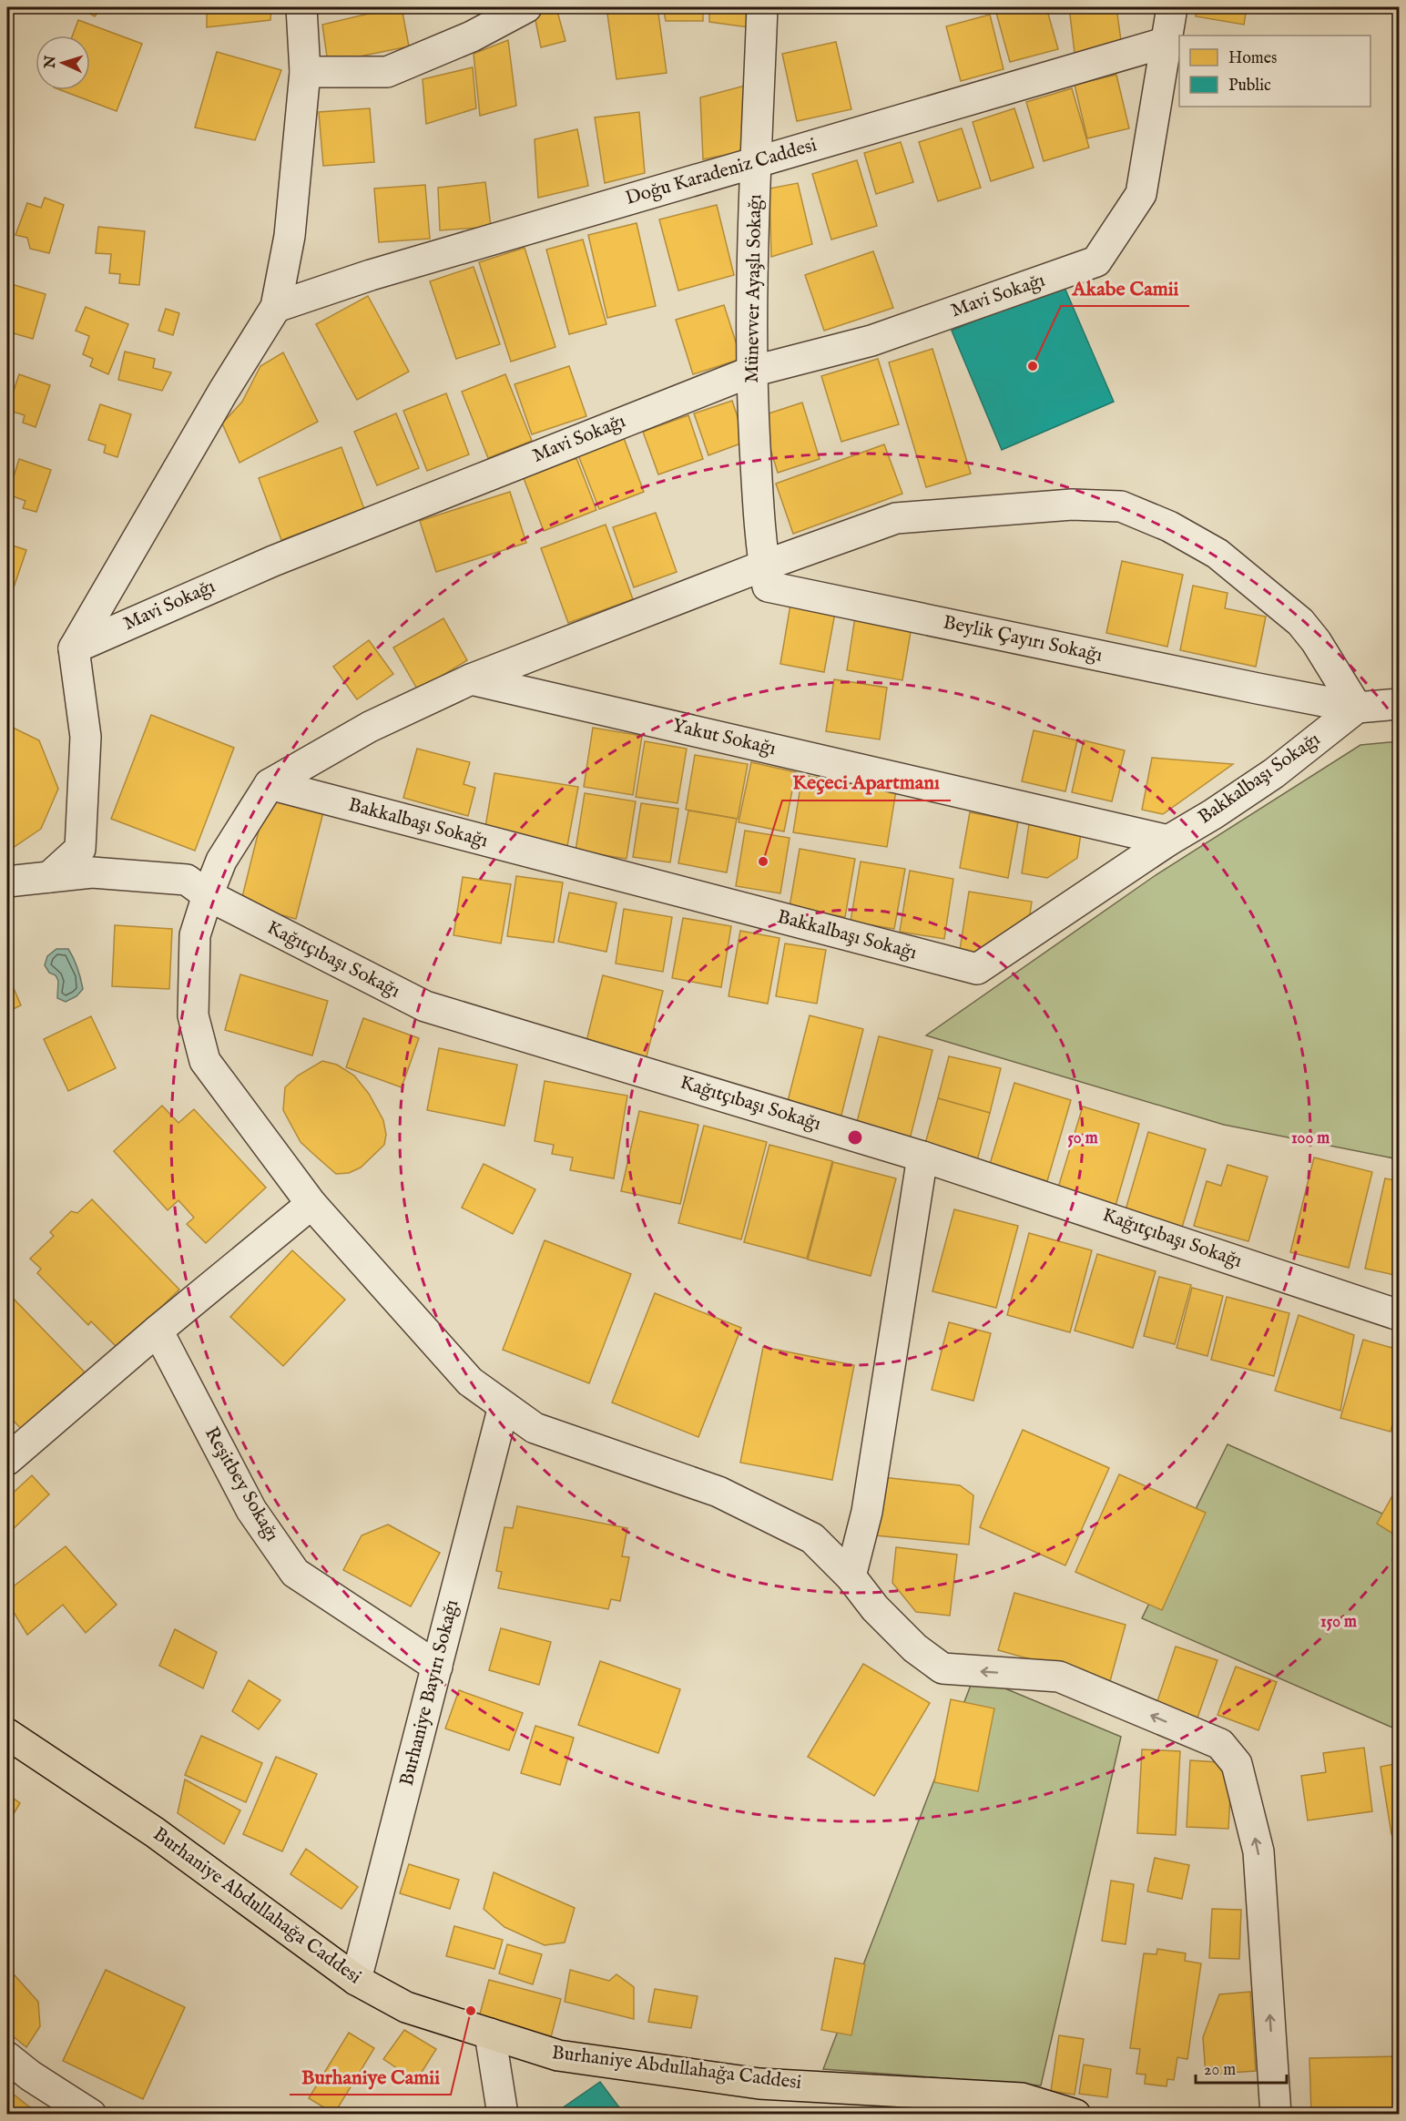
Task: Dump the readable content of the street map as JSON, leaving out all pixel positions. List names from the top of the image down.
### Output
{
  "streets": {
    "main road": ["Burhaniye Abdullahağa Caddesi"],
    "street": [
      "Doğu Karadeniz Caddesi",
      "Münevver Ayaşlı Sokağı",
      "Mavi Sokağı",
      "Beylik Çayırı Sokağı",
      "Yakut Sokağı",
      "Bakkalbaşı Sokağı",
      "Kağıtçıbaşı Sokağı",
      "Reşitbey Sokağı",
      "Burhaniye Bayırı Sokağı"
    ]
  },
  "crossings": [
    ["Doğu Karadeniz Caddesi", "Münevver Ayaşlı Sokağı"],
    ["Doğu Karadeniz Caddesi", "Mavi Sokağı"],
    ["Münevver Ayaşlı Sokağı", "Mavi Sokağı"],
    ["Münevver Ayaşlı Sokağı", "Beylik Çayırı Sokağı"],
    ["Beylik Çayırı Sokağı", "Bakkalbaşı Sokağı"],
    ["Yakut Sokağı", "Bakkalbaşı Sokağı"],
    ["Reşitbey Sokağı", "Burhaniye Bayırı Sokağı"],
    ["Burhaniye Bayırı Sokağı", "Burhaniye Abdullahağa Caddesi"]
  ],
  "places": ["Akabe Camii", "Keçeci Apartmanı", "Burhaniye Camii"],
  "legend": ["Homes", "Public"],
  "scale_bar": "20 m",
  "north": "left",
  "rings": ["50 m", "100 m", "150 m"]
}
